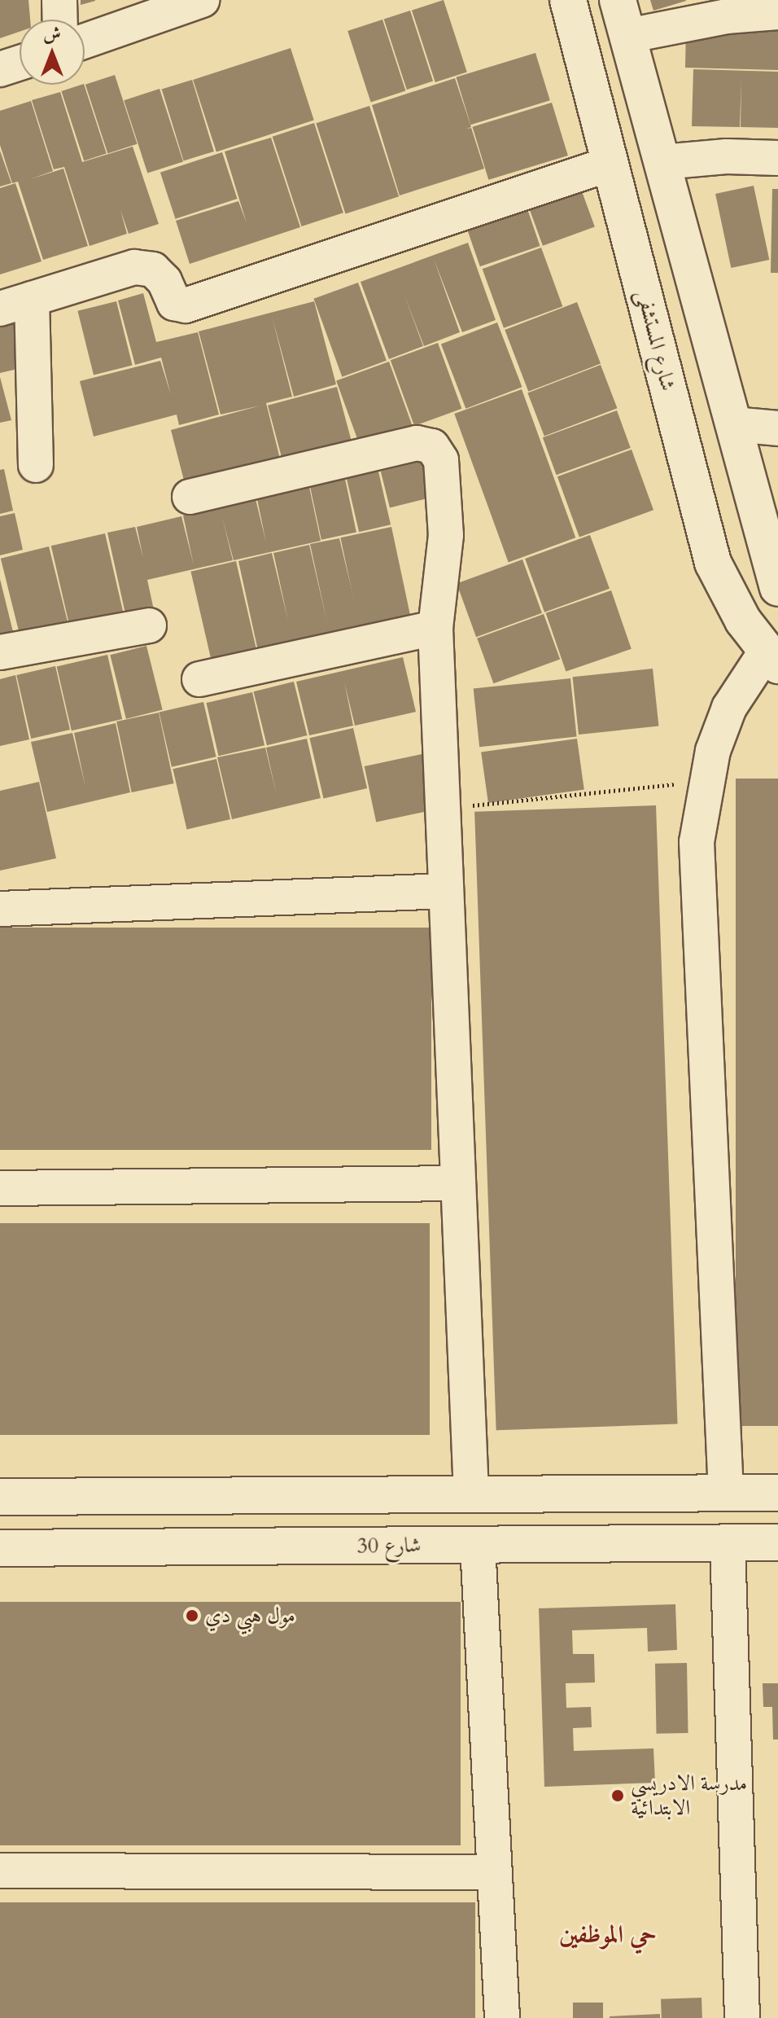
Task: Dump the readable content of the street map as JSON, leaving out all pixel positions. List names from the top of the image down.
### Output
{
  "streets": {
    "street": ["شارع المستشفى", "شارع 30"]
  },
  "districts": ["حي الموظفين"],
  "places": ["مول هبي دي", "مدرسة الادريسي الابتدائية"],
  "north": "top"
}
